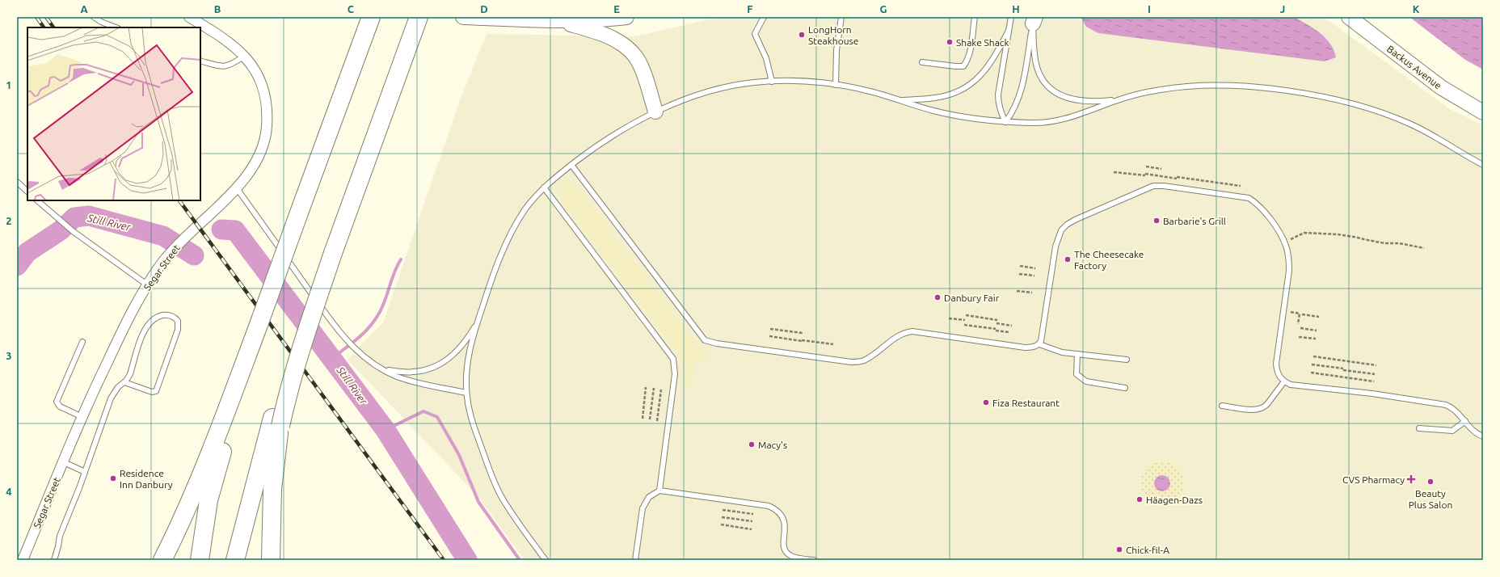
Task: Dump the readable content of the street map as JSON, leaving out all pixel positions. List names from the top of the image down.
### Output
{
  "streets": {
    "main road": ["Backus Avenue"],
    "street": ["Segar Street"]
  },
  "water": ["Still River"],
  "places": {
    "other": [
      "LongHorn Steakhouse",
      "Shake Shack",
      "Barbarie's Grill",
      "The Cheesecake Factory",
      "Danbury Fair",
      "Fiza Restaurant",
      "Macy's",
      "Residence Inn Danbury",
      "Beauty Plus Salon",
      "Häagen-Dazs",
      "Chick-fil-A"
    ],
    "health": ["CVS Pharmacy"]
  },
  "grid": {
    "columns": [
      "A",
      "B",
      "C",
      "D",
      "E",
      "F",
      "G",
      "H",
      "I",
      "J",
      "K"
    ],
    "rows": [
      "1",
      "2",
      "3",
      "4"
    ]
  }
}
